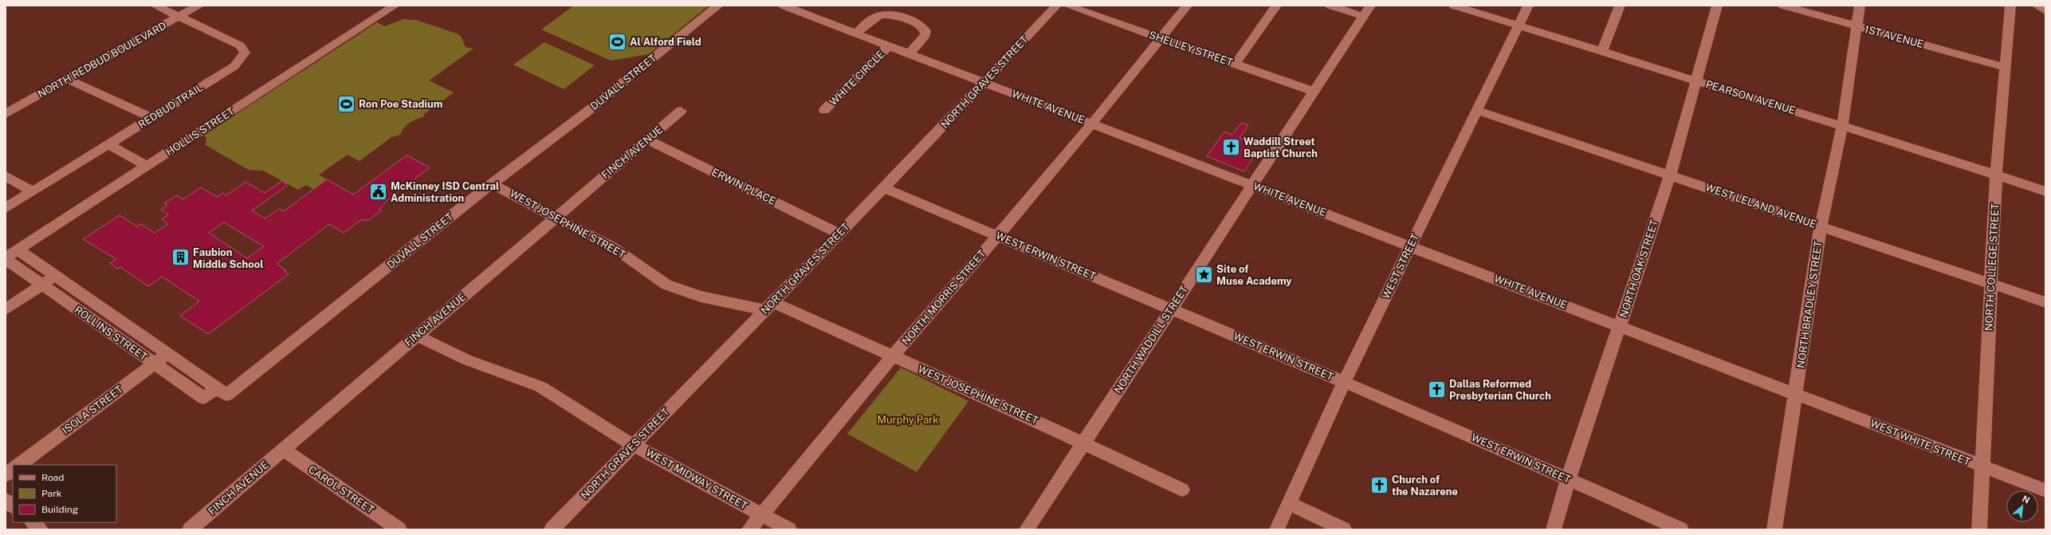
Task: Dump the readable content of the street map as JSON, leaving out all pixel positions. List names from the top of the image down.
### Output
{
  "streets": {
    "street": [
      "1ST AVENUE",
      "SHELLEY STREET",
      "NORTH REDBUD BOULEVARD",
      "WHITE CIRCLE",
      "DUVALL STREET",
      "NORTH GRAVES STREET",
      "PEARSON AVENUE",
      "REDBUD TRAIL",
      "WHITE AVENUE",
      "HOLLIS STREET",
      "FINCH AVENUE",
      "ERWIN PLACE",
      "WEST LELAND AVENUE",
      "WEST JOSEPHINE STREET",
      "WEST ERWIN STREET",
      "WEST STREET",
      "NORTH COLLEGE STREET",
      "NORTH OAK STREET",
      "NORTH MORRIS STREET",
      "NORTH BRADLEY STREET",
      "ROLLINS STREET",
      "NORTH WADDILL STREET",
      "ISOLA STREET",
      "WEST WHITE STREET",
      "WEST MIDWAY STREET",
      "CAROL STREET"
    ]
  },
  "crossings": [
    ["1ST AVENUE", "NORTH COLLEGE STREET"],
    ["1ST AVENUE", "NORTH BRADLEY STREET"],
    ["SHELLEY STREET", "NORTH MORRIS STREET"],
    ["SHELLEY STREET", "NORTH WADDILL STREET"],
    ["NORTH REDBUD BOULEVARD", "REDBUD TRAIL"],
    ["WHITE CIRCLE", "WHITE AVENUE"],
    ["DUVALL STREET", "WEST JOSEPHINE STREET"],
    ["DUVALL STREET", "ROLLINS STREET"],
    ["NORTH GRAVES STREET", "WHITE AVENUE"],
    ["NORTH GRAVES STREET", "ERWIN PLACE"],
    ["NORTH GRAVES STREET", "WEST JOSEPHINE STREET"],
    ["NORTH GRAVES STREET", "WEST ERWIN STREET"],
    ["NORTH GRAVES STREET", "WEST MIDWAY STREET"],
    ["PEARSON AVENUE", "WEST STREET"],
    ["PEARSON AVENUE", "NORTH COLLEGE STREET"],
    ["PEARSON AVENUE", "NORTH OAK STREET"],
    ["PEARSON AVENUE", "NORTH BRADLEY STREET"],
    ["WHITE AVENUE", "WEST STREET"],
    ["WHITE AVENUE", "NORTH OAK STREET"],
    ["WHITE AVENUE", "NORTH MORRIS STREET"],
    ["WHITE AVENUE", "NORTH BRADLEY STREET"],
    ["WHITE AVENUE", "NORTH WADDILL STREET"],
    ["WHITE AVENUE", "WEST WHITE STREET"],
    ["HOLLIS STREET", "ROLLINS STREET"],
    ["FINCH AVENUE", "ERWIN PLACE"],
    ["FINCH AVENUE", "WEST JOSEPHINE STREET"],
    ["FINCH AVENUE", "WEST MIDWAY STREET"],
    ["FINCH AVENUE", "CAROL STREET"],
    ["WEST LELAND AVENUE", "WEST STREET"],
    ["WEST LELAND AVENUE", "NORTH COLLEGE STREET"],
    ["WEST LELAND AVENUE", "NORTH OAK STREET"],
    ["WEST LELAND AVENUE", "NORTH BRADLEY STREET"],
    ["WEST JOSEPHINE STREET", "NORTH MORRIS STREET"],
    ["WEST JOSEPHINE STREET", "NORTH WADDILL STREET"],
    ["WEST ERWIN STREET", "WEST STREET"],
    ["WEST ERWIN STREET", "NORTH OAK STREET"],
    ["WEST ERWIN STREET", "NORTH MORRIS STREET"],
    ["WEST ERWIN STREET", "NORTH WADDILL STREET"],
    ["NORTH COLLEGE STREET", "WEST WHITE STREET"],
    ["NORTH MORRIS STREET", "WEST MIDWAY STREET"],
    ["NORTH BRADLEY STREET", "WEST WHITE STREET"],
    ["ROLLINS STREET", "ISOLA STREET"]
  ],
  "parks": ["Murphy Park"],
  "places": {
    "sports": ["Al Alford Field", "Ron Poe Stadium"],
    "church": ["Waddill Street Baptist Church", "Dallas Reformed Presbyterian Church", "Church of the Nazarene"],
    "public building": ["McKinney ISD Central Administration"],
    "building": ["Faubion Middle School"],
    "place": ["Site of Muse Academy"]
  },
  "legend": ["Road", "Park", "Building"],
  "north": "top right"
}
